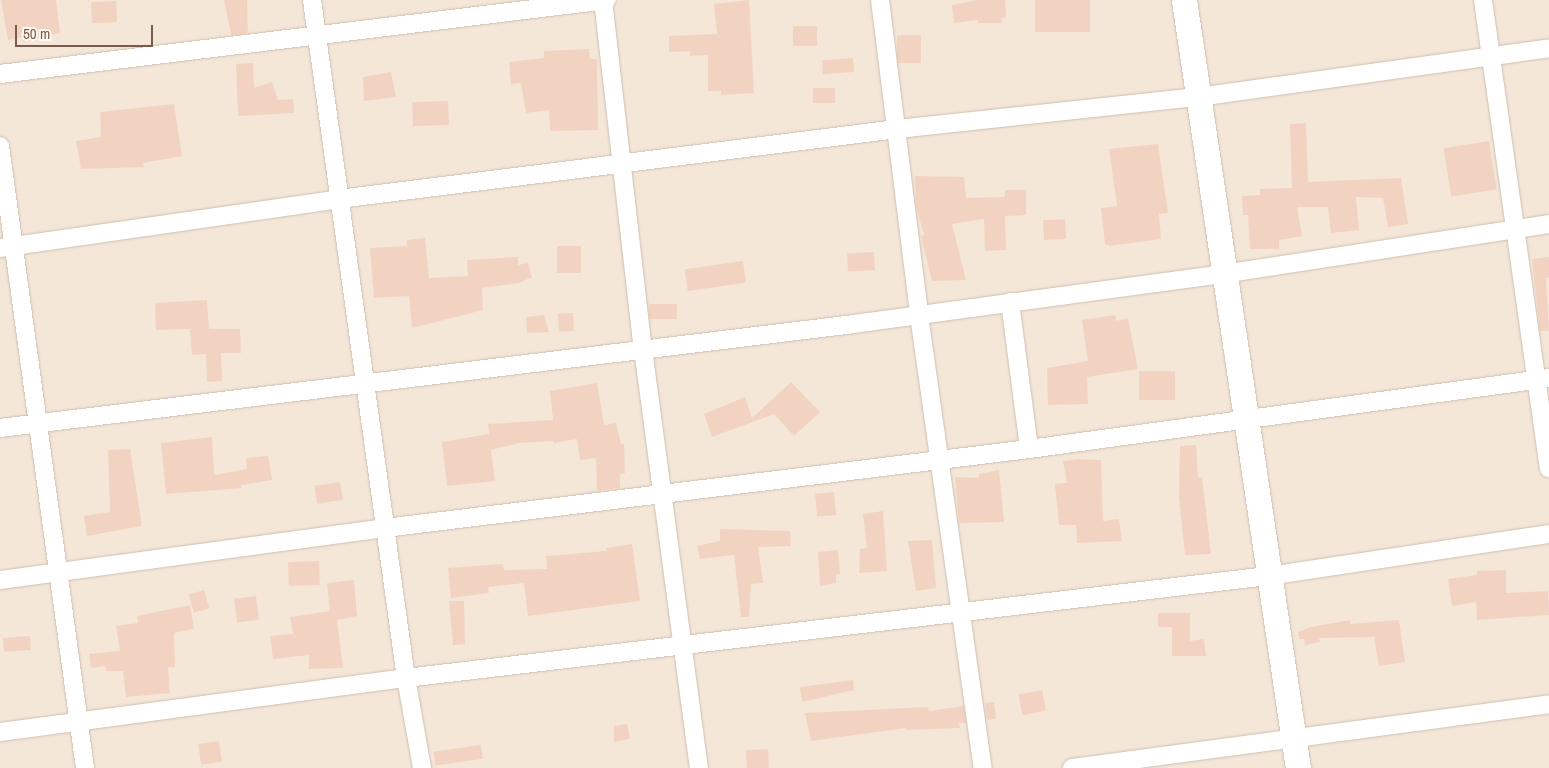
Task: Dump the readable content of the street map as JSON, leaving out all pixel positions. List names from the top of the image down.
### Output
{
  "scale_bar": "50 m"
}
